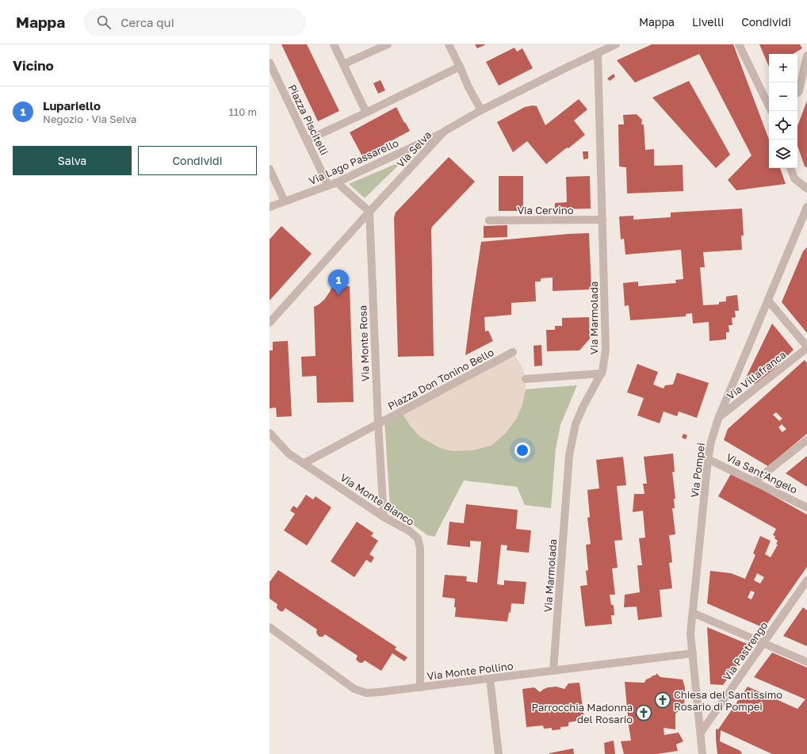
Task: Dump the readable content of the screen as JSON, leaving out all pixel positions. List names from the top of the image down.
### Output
{
  "streets": {
    "street": [
      "Piazza Piscitelli",
      "Via Selva",
      "Via Lago Passarello",
      "Via Cervino",
      "Via Marmolada",
      "Via Monte Rosa",
      "Via Villafranca",
      "Piazza Don Tonino Bello",
      "Via Pompei",
      "Via Sant'Angelo",
      "Via Monte Bianco",
      "Via Pastrengo",
      "Via Monte Pollino"
    ]
  },
  "crossings": [
    ["Piazza Piscitelli", "Via Lago Passarello"],
    ["Via Selva", "Via Lago Passarello"],
    ["Via Selva", "Via Marmolada"],
    ["Via Selva", "Via Monte Rosa"],
    ["Via Cervino", "Via Marmolada"],
    ["Via Marmolada", "Via Monte Pollino"],
    ["Via Monte Rosa", "Piazza Don Tonino Bello"],
    ["Via Monte Rosa", "Via Monte Bianco"],
    ["Via Villafranca", "Via Pompei"],
    ["Piazza Don Tonino Bello", "Via Monte Bianco"],
    ["Via Pompei", "Via Sant'Angelo"],
    ["Via Pompei", "Via Pastrengo"],
    ["Via Pompei", "Via Monte Pollino"],
    ["Via Monte Bianco", "Via Monte Pollino"]
  ],
  "places": {
    "church": ["Chiesa del Santissimo Rosario di Pompei", "Parrocchia Madonna del Rosario"]
  },
  "page": {
    "header": "Mappa",
    "search": "Cerca qui",
    "nav": ["Mappa", "Livelli", "Condividi"],
    "heading": "Vicino",
    "map_buttons": ["+", "−"],
    "list": [
      {
        "mark": "1",
        "name": "Lupariello",
        "note": "Negozio · Via Selva",
        "value": "110 m"
      }
    ],
    "buttons": ["Salva", "Condividi"],
    "pins": "1"
  }
}
